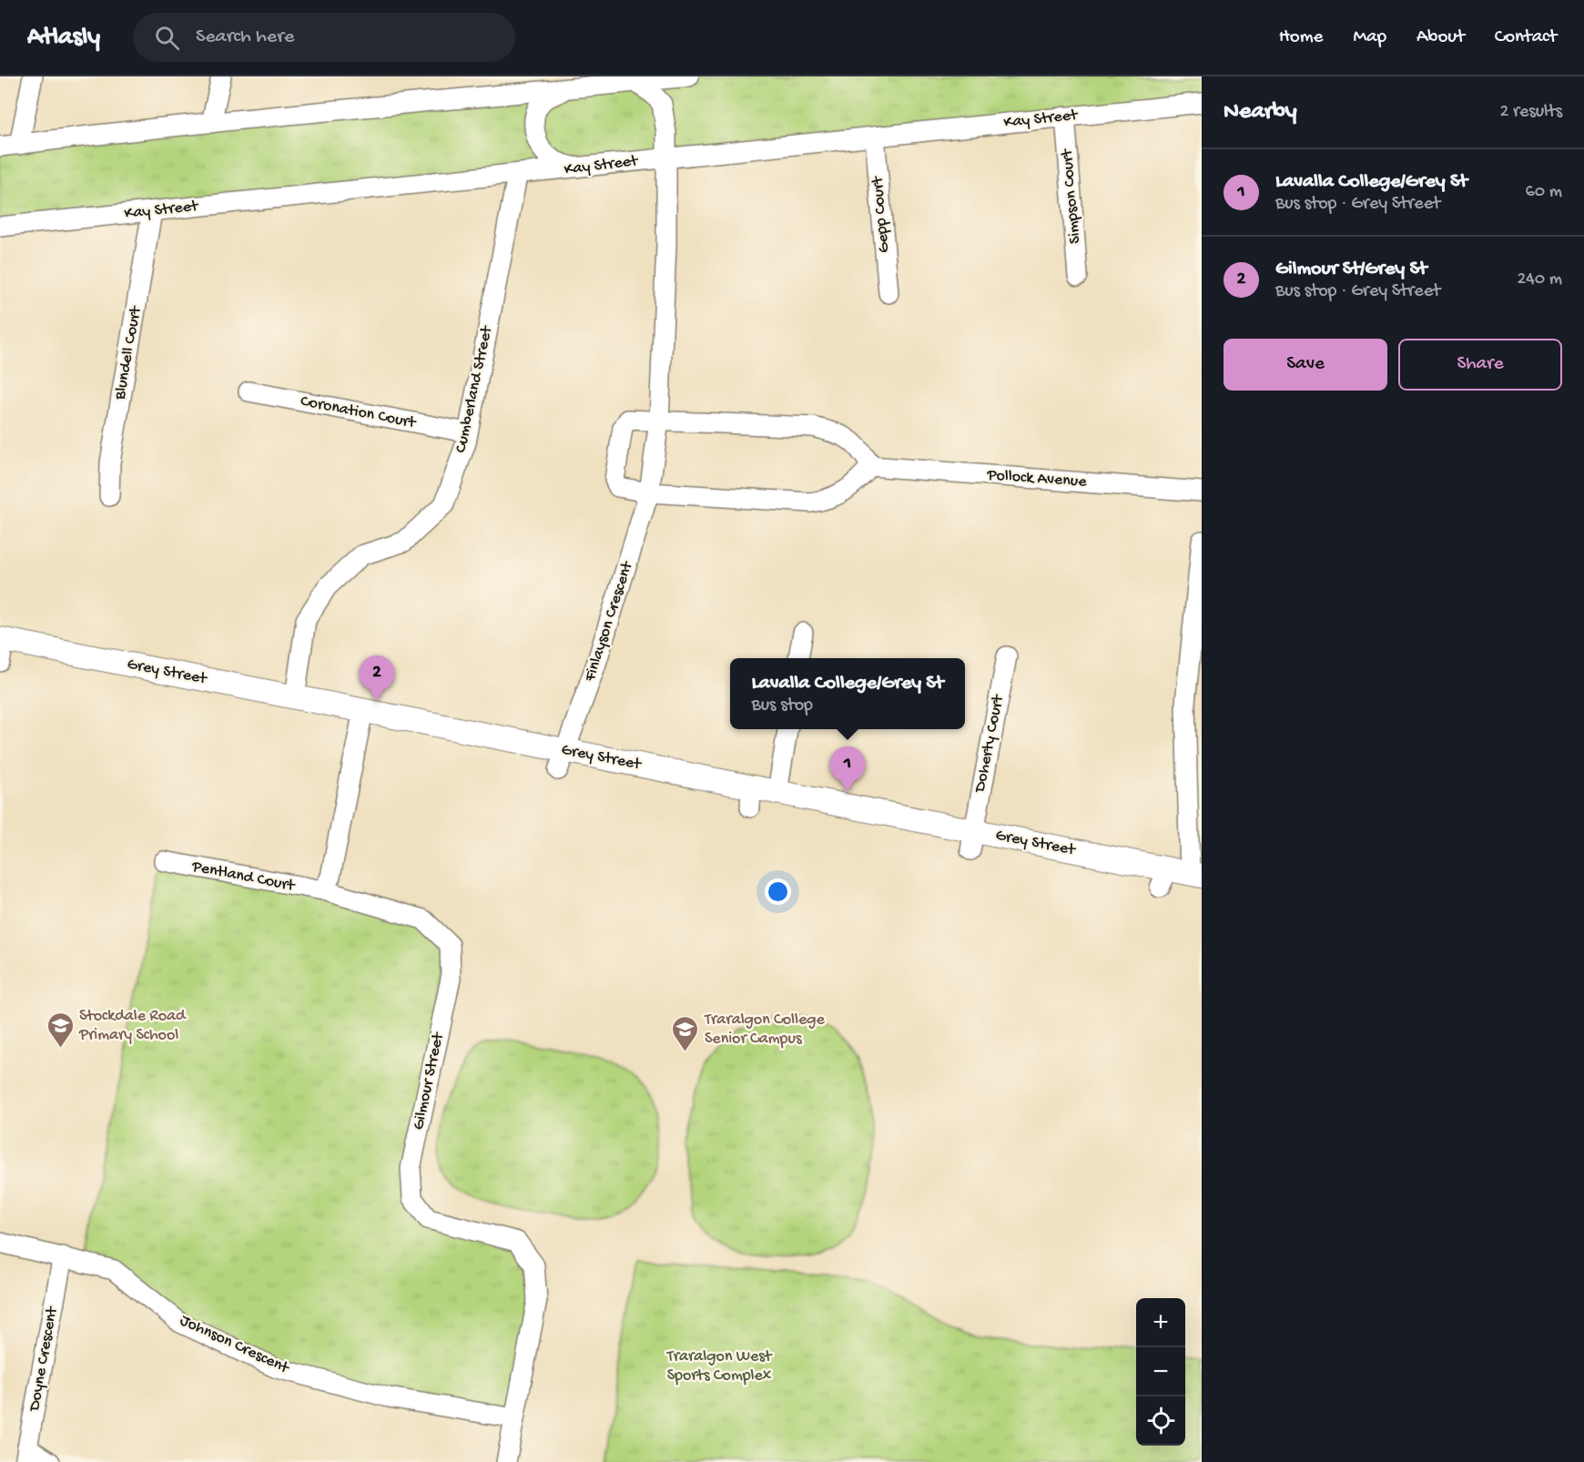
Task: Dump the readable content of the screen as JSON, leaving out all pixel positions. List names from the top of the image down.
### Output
{
  "streets": {
    "main road": ["Grey Street"],
    "street": [
      "Kay Street",
      "Simpson Court",
      "Gepp Court",
      "Blundell Court",
      "Cumberland Street",
      "Coronation Court",
      "Pollock Avenue",
      "Finlayson Crescent",
      "Doherty Court",
      "Pentland Court",
      "Gilmour Street",
      "Johnson Crescent",
      "Doyne Crescent"
    ]
  },
  "crossings": [
    ["Kay Street", "Simpson Court"],
    ["Kay Street", "Gepp Court"],
    ["Kay Street", "Blundell Court"],
    ["Kay Street", "Cumberland Street"],
    ["Kay Street", "Finlayson Crescent"],
    ["Cumberland Street", "Coronation Court"],
    ["Cumberland Street", "Grey Street"],
    ["Finlayson Crescent", "Grey Street"],
    ["Grey Street", "Doherty Court"],
    ["Pentland Court", "Gilmour Street"],
    ["Gilmour Street", "Johnson Crescent"],
    ["Johnson Crescent", "Doyne Crescent"]
  ],
  "parks": ["Traralgon West Sports Complex"],
  "places": {
    "school or university": ["Stockdale Road Primary School", "Traralgon College Senior Campus"]
  },
  "page": {
    "header": "Atlasly",
    "search": "Search here",
    "nav": [
      "Home",
      "Map",
      "About",
      "Contact"
    ],
    "heading": ["Nearby", "2 results"],
    "list": [
      {
        "mark": "1",
        "name": "Lavalla College/Grey St",
        "note": "Bus stop · Grey Street",
        "value": "60 m"
      },
      {
        "mark": "2",
        "name": "Gilmour St/Grey St",
        "note": "Bus stop · Grey Street",
        "value": "240 m"
      }
    ],
    "buttons": ["Save", "Share"],
    "pins": ["2", "1"],
    "popup": ["Lavalla College/Grey St", "Bus stop"],
    "map_buttons": ["+", "−"]
  }
}
